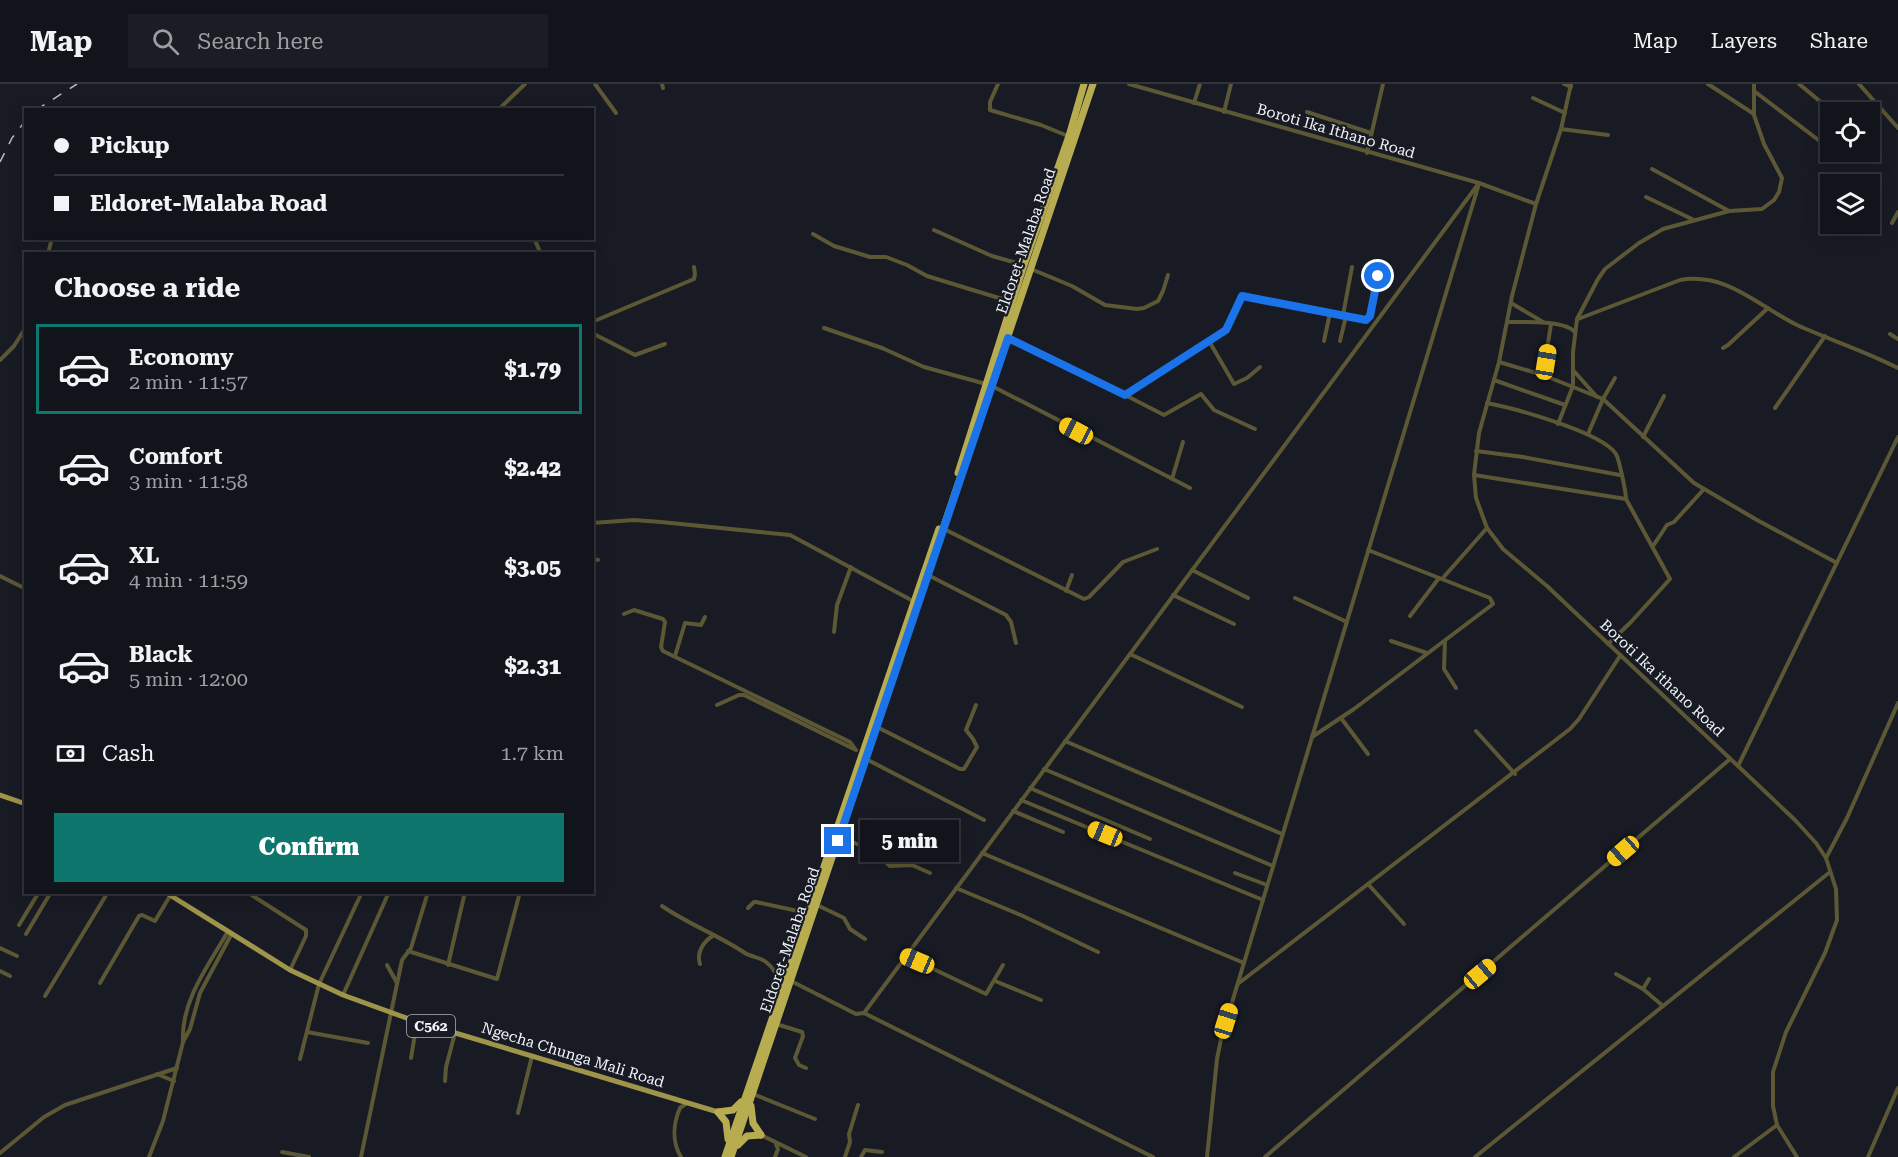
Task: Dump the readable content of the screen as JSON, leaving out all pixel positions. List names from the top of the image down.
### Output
{
  "streets": {
    "highway": ["Eldoret-Malaba Road"],
    "main road": ["C562", "Ngecha Chunga Mali Road"],
    "street": ["Boroti Ika Ithano Road", "Boroti Ika ithano Road"]
  },
  "crossings": [
    ["Boroti Ika Ithano Road", "Boroti Ika ithano Road"]
  ],
  "page": {
    "header": "Map",
    "search": "Search here",
    "nav": ["Map", "Layers", "Share"],
    "banner": ["Pickup", "Eldoret-Malaba Road"],
    "heading": "Choose a ride",
    "list": [
      {
        "name": "Economy",
        "note": "2 min · 11:57",
        "value": "$1.79"
      },
      {
        "name": "Comfort",
        "note": "3 min · 11:58",
        "value": "$2.42"
      },
      {
        "name": "XL",
        "note": "4 min · 11:59",
        "value": "$3.05"
      },
      {
        "name": "Black",
        "note": "5 min · 12:00",
        "value": "$2.31"
      }
    ],
    "pay": ["Cash", "1.7 km"],
    "buttons": "Confirm",
    "bubble": "5 min"
  }
}
